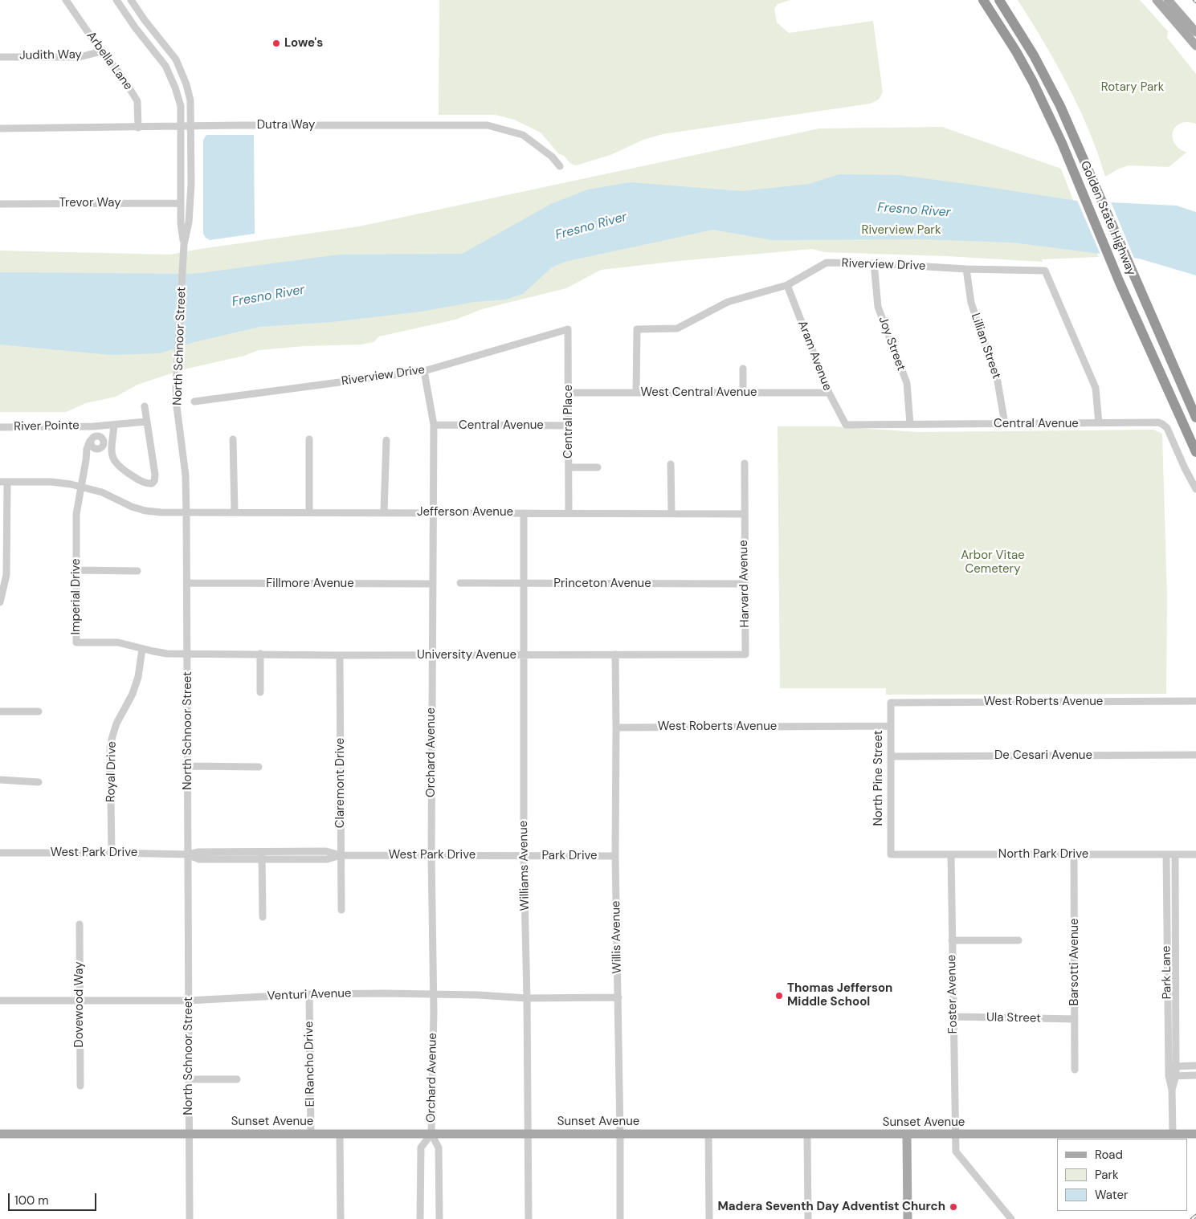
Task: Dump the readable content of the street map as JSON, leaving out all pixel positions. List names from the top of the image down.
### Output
{
  "streets": {
    "highway": ["Golden State Highway"],
    "main road": ["Sunset Avenue"],
    "street": [
      "Judith Way",
      "Arbella Lane",
      "Dutra Way",
      "Trevor Way",
      "Riverview Drive",
      "Joy Street",
      "North Schnoor Street",
      "Lillian Street",
      "Aram Avenue",
      "West Central Avenue",
      "Central Place",
      "Central Avenue",
      "River Pointe",
      "Jefferson Avenue",
      "Fillmore Avenue",
      "Princeton Avenue",
      "Harvard Avenue",
      "Imperial Drive",
      "University Avenue",
      "West Roberts Avenue",
      "Orchard Avenue",
      "De Cesari Avenue",
      "Royal Drive",
      "North Pine Street",
      "Claremont Drive",
      "West Park Drive",
      "North Park Drive",
      "Park Drive",
      "Williams Avenue",
      "Willis Avenue",
      "Barsotti Avenue",
      "Park Lane",
      "Foster Avenue",
      "Venturi Avenue",
      "Dovewood Way",
      "Ula Street",
      "El Rancho Drive"
    ]
  },
  "crossings": [
    ["Judith Way", "Arbella Lane"],
    ["Arbella Lane", "Dutra Way"],
    ["Dutra Way", "North Schnoor Street"],
    ["Trevor Way", "North Schnoor Street"],
    ["Riverview Drive", "Joy Street"],
    ["Riverview Drive", "Lillian Street"],
    ["Riverview Drive", "Aram Avenue"],
    ["Riverview Drive", "West Central Avenue"],
    ["Riverview Drive", "Central Place"],
    ["Riverview Drive", "Central Avenue"],
    ["Riverview Drive", "Orchard Avenue"],
    ["Joy Street", "Aram Avenue"],
    ["Joy Street", "Central Avenue"],
    ["North Schnoor Street", "Jefferson Avenue"],
    ["North Schnoor Street", "Fillmore Avenue"],
    ["North Schnoor Street", "Imperial Drive"],
    ["North Schnoor Street", "University Avenue"],
    ["North Schnoor Street", "West Park Drive"],
    ["North Schnoor Street", "Venturi Avenue"],
    ["North Schnoor Street", "Sunset Avenue"],
    ["Lillian Street", "Central Avenue"],
    ["Aram Avenue", "West Central Avenue"],
    ["Aram Avenue", "Central Avenue"],
    ["West Central Avenue", "Central Place"],
    ["Central Place", "Central Avenue"],
    ["Central Place", "Jefferson Avenue"],
    ["Central Avenue", "Orchard Avenue"],
    ["River Pointe", "Imperial Drive"],
    ["Jefferson Avenue", "Harvard Avenue"],
    ["Jefferson Avenue", "Orchard Avenue"],
    ["Jefferson Avenue", "Williams Avenue"],
    ["Fillmore Avenue", "Orchard Avenue"],
    ["Princeton Avenue", "Harvard Avenue"],
    ["Princeton Avenue", "Williams Avenue"],
    ["Harvard Avenue", "University Avenue"],
    ["Imperial Drive", "University Avenue"],
    ["Imperial Drive", "Royal Drive"],
    ["University Avenue", "Orchard Avenue"],
    ["University Avenue", "Claremont Drive"],
    ["University Avenue", "Williams Avenue"],
    ["University Avenue", "Willis Avenue"],
    ["West Roberts Avenue", "North Pine Street"],
    ["West Roberts Avenue", "Willis Avenue"],
    ["Orchard Avenue", "West Park Drive"],
    ["Orchard Avenue", "Venturi Avenue"],
    ["Orchard Avenue", "Sunset Avenue"],
    ["De Cesari Avenue", "North Pine Street"],
    ["Royal Drive", "West Park Drive"],
    ["North Pine Street", "North Park Drive"],
    ["Claremont Drive", "West Park Drive"],
    ["West Park Drive", "Park Drive"],
    ["West Park Drive", "Williams Avenue"],
    ["North Park Drive", "Barsotti Avenue"],
    ["North Park Drive", "Park Lane"],
    ["North Park Drive", "Foster Avenue"],
    ["Park Drive", "Williams Avenue"],
    ["Park Drive", "Willis Avenue"],
    ["Williams Avenue", "Venturi Avenue"],
    ["Williams Avenue", "Sunset Avenue"],
    ["Willis Avenue", "Venturi Avenue"],
    ["Willis Avenue", "Sunset Avenue"],
    ["Barsotti Avenue", "Ula Street"],
    ["Park Lane", "Sunset Avenue"],
    ["Foster Avenue", "Ula Street"],
    ["Foster Avenue", "Sunset Avenue"],
    ["Venturi Avenue", "Dovewood Way"],
    ["Venturi Avenue", "El Rancho Drive"],
    ["El Rancho Drive", "Sunset Avenue"]
  ],
  "water": ["Fresno River"],
  "parks": ["Rotary Park", "Riverview Park", "Arbor Vitae Cemetery"],
  "places": ["Lowe's", "Thomas Jefferson Middle School", "Madera Seventh Day Adventist Church"],
  "legend": ["Road", "Park", "Water"],
  "scale_bar": "100 m"
}
